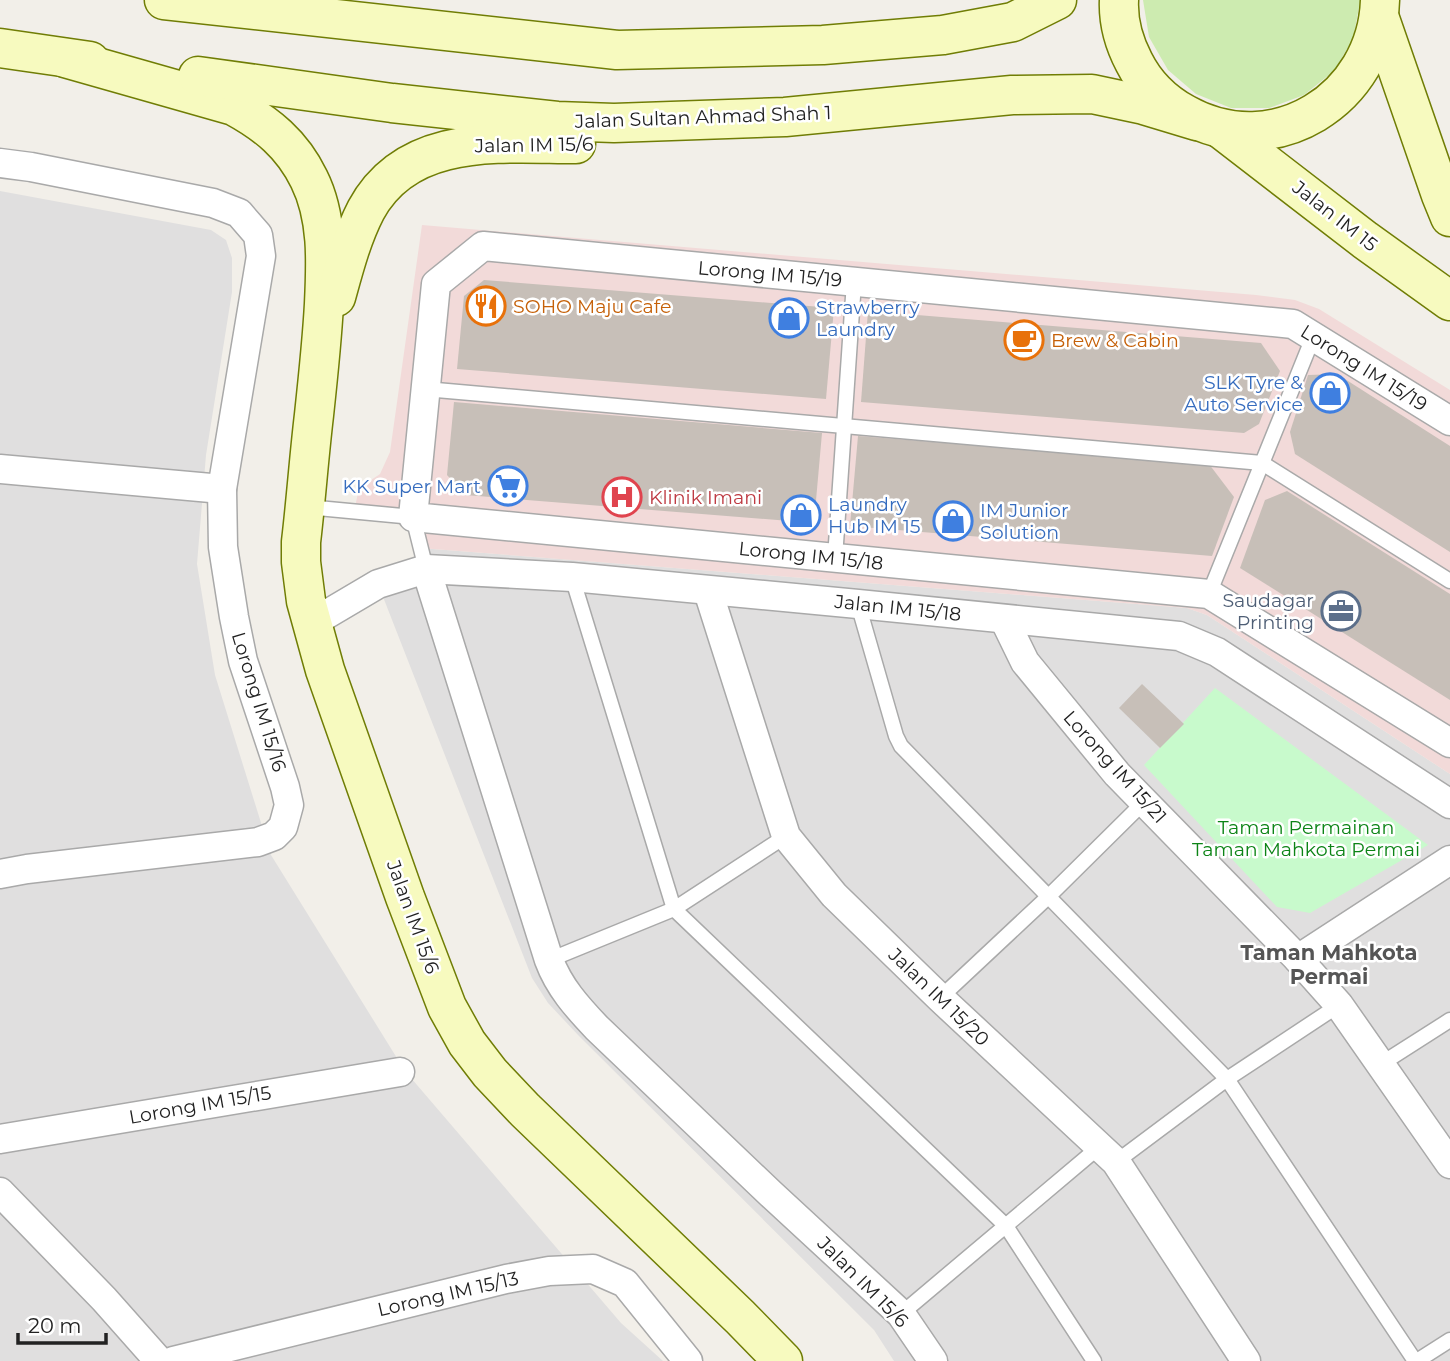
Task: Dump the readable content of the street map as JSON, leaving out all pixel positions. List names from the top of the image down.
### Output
{
  "streets": {
    "street": [
      "Jalan Sultan Ahmad Shah 1",
      "Jalan IM 15/6",
      "Jalan IM 15",
      "Lorong IM 15/19",
      "Lorong IM 15/18",
      "Jalan IM 15/18",
      "Lorong IM 15/16",
      "Lorong IM 15/21",
      "Jalan IM 15/20",
      "Lorong IM 15/15",
      "Lorong IM 15/13"
    ]
  },
  "crossings": [
    ["Jalan Sultan Ahmad Shah 1", "Jalan IM 15/6"],
    ["Jalan Sultan Ahmad Shah 1", "Jalan IM 15"],
    ["Jalan IM 15/6", "Jalan IM 15/18"],
    ["Lorong IM 15/19", "Lorong IM 15/18"],
    ["Jalan IM 15/18", "Lorong IM 15/21"],
    ["Jalan IM 15/18", "Jalan IM 15/20"]
  ],
  "districts": ["Taman Mahkota Permai"],
  "parks": ["Taman Permainan Taman Mahkota Permai"],
  "places": {
    "restaurant": ["SOHO Maju Cafe"],
    "shop": [
      "Strawberry Laundry",
      "SLK Tyre & Auto Service",
      "Laundry Hub IM 15",
      "IM Junior Solution"
    ],
    "cafe": ["Brew & Cabin"],
    "supermarket": ["KK Super Mart"],
    "hospital": ["Klinik Imani"],
    "office": ["Saudagar Printing"]
  },
  "scale_bar": "20 m"
}
